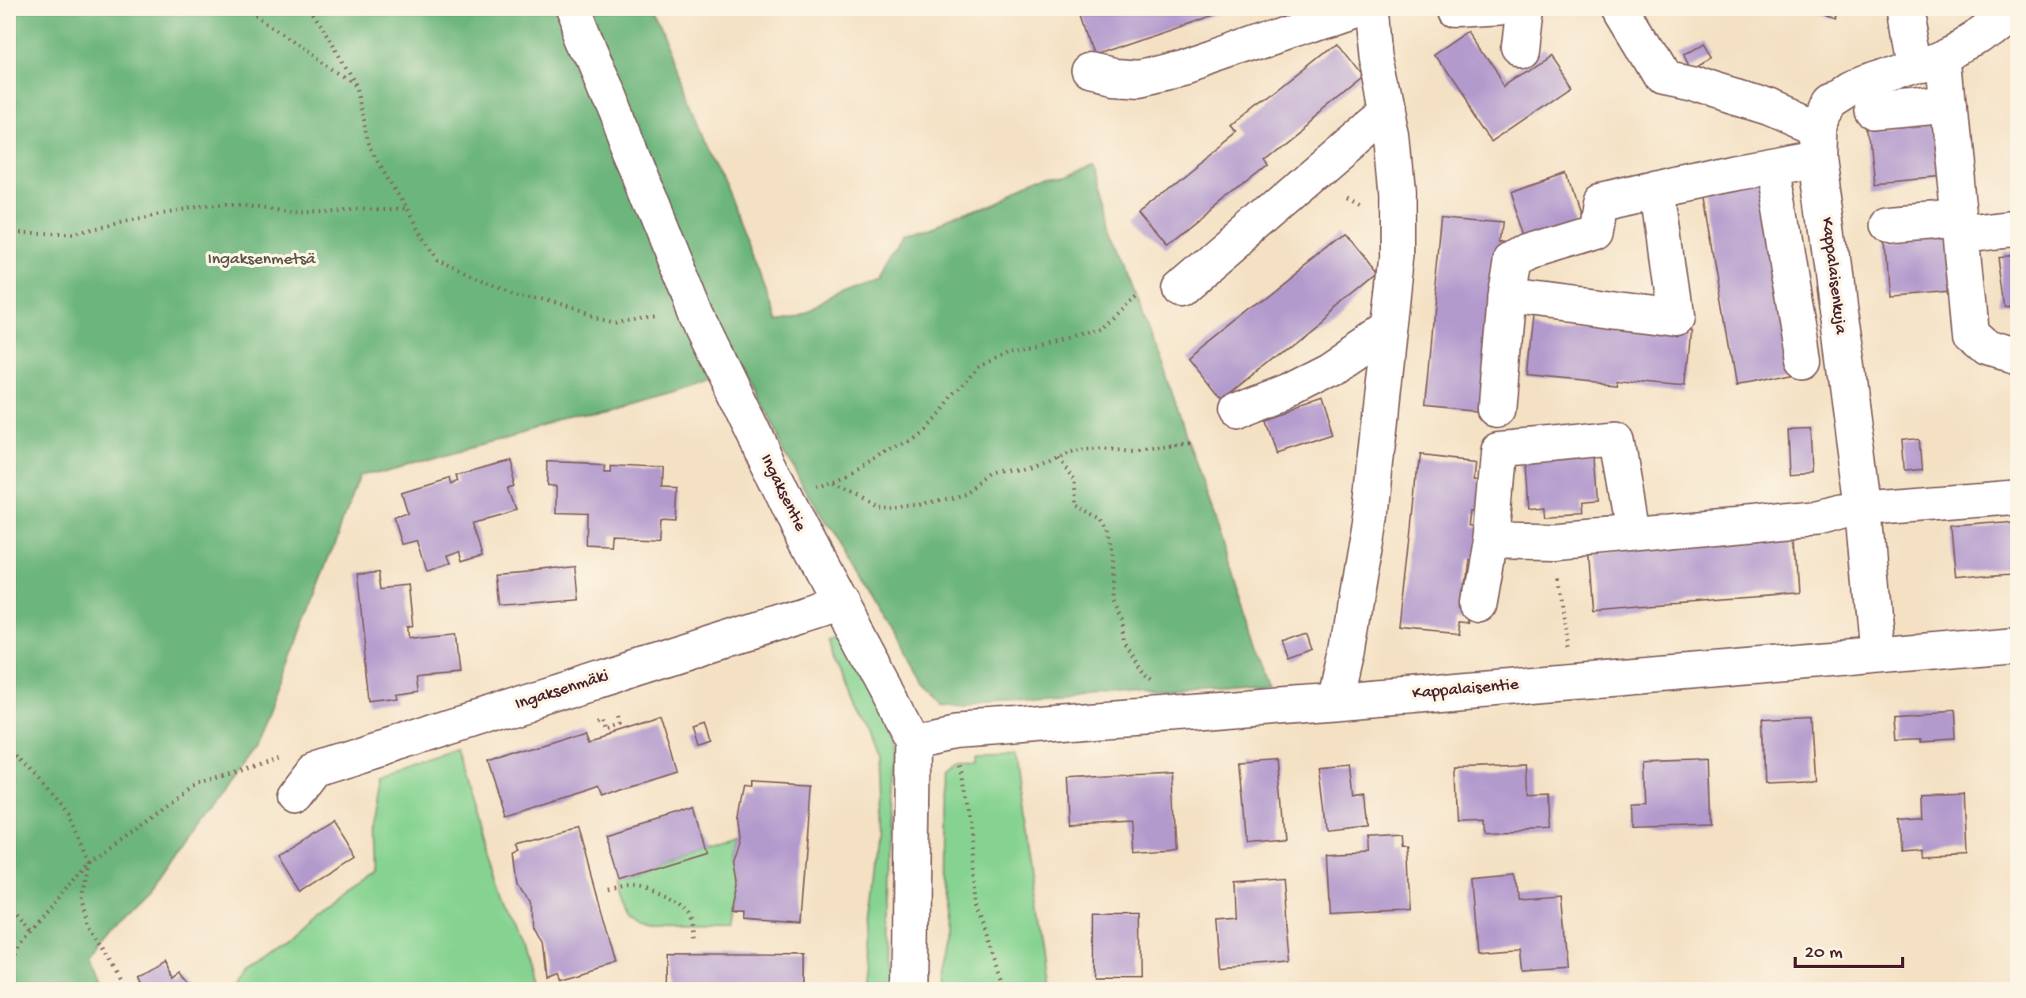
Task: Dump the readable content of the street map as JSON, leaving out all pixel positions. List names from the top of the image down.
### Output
{
  "streets": {
    "street": [
      "Kappalaisenkuja",
      "Ingaksentie",
      "Kappalaisentie",
      "Ingaksenmäki"
    ]
  },
  "crossings": [
    ["Kappalaisenkuja", "Kappalaisentie"],
    ["Ingaksentie", "Kappalaisentie"],
    ["Ingaksentie", "Ingaksenmäki"]
  ],
  "parks": ["Ingaksenmetsä"],
  "scale_bar": "20 m"
}
